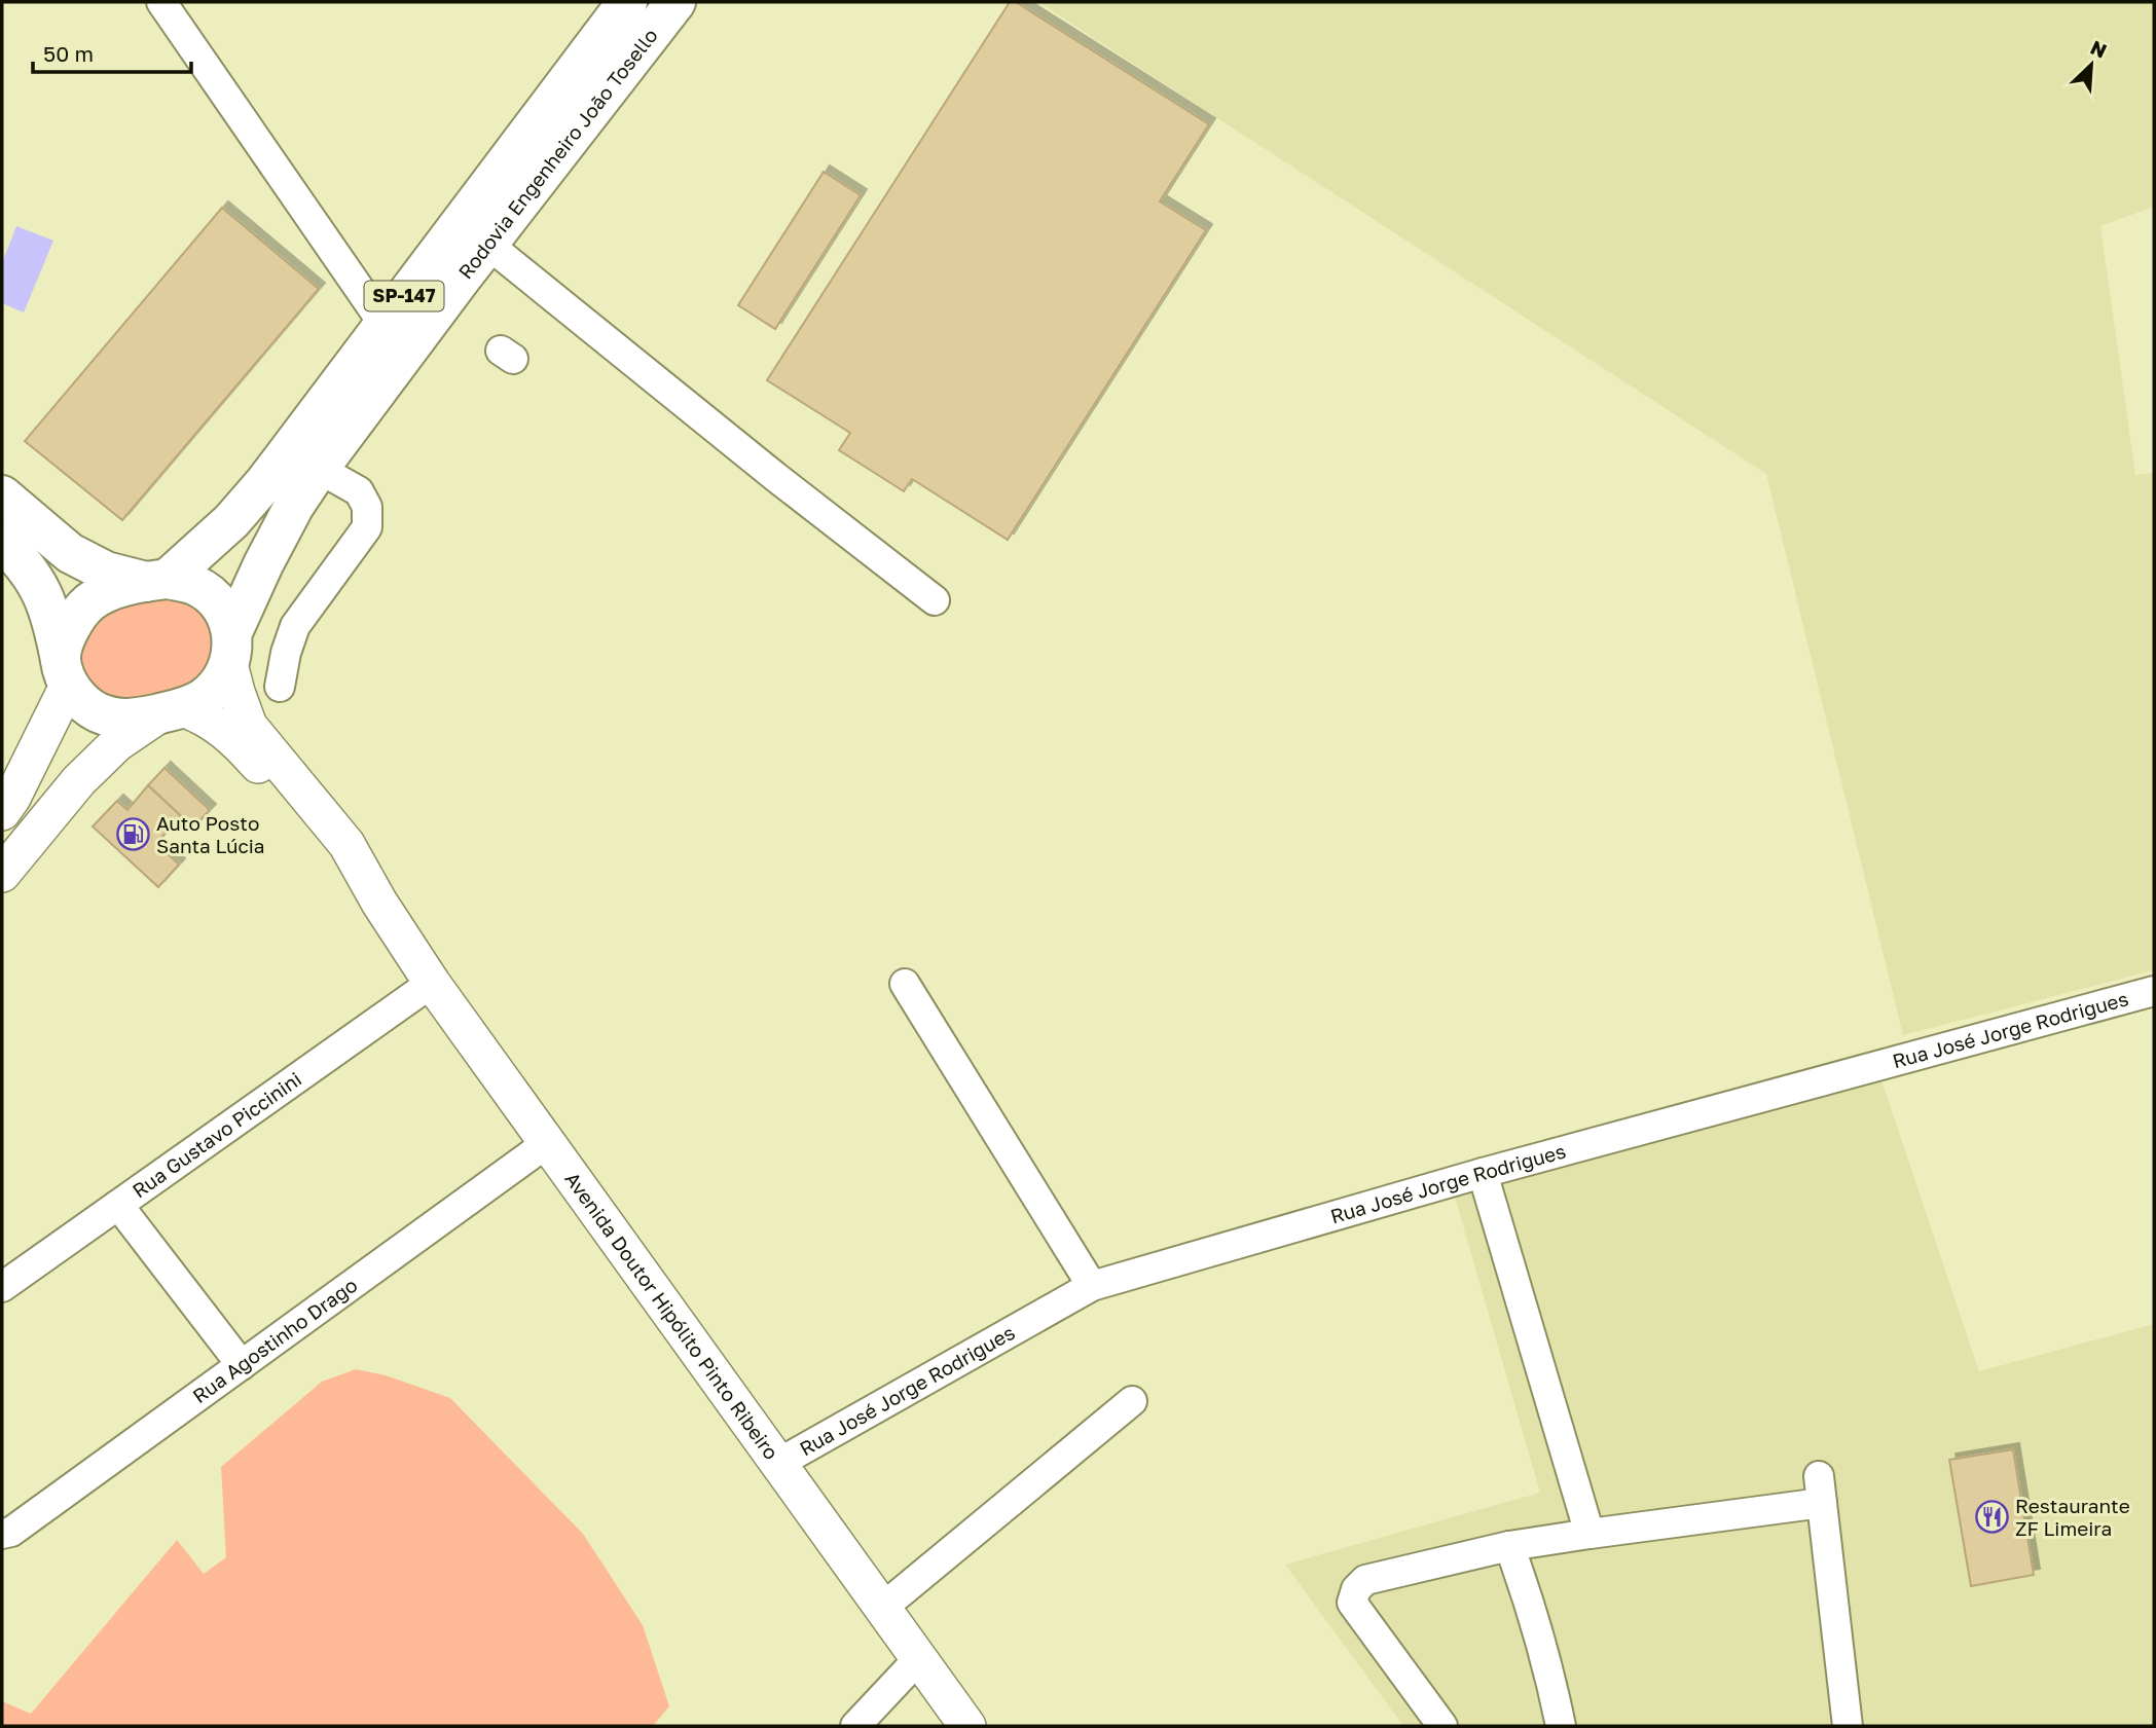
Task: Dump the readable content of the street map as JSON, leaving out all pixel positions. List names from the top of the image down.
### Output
{
  "streets": {
    "highway": ["Rodovia Engenheiro João Tosello", "SP-147"],
    "main road": ["Avenida Doutor Hipólito Pinto Ribeiro"],
    "street": ["Rua José Jorge Rodrigues", "Rua Gustavo Piccinini", "Rua Agostinho Drago"]
  },
  "crossings": [
    ["Rodovia Engenheiro João Tosello", "Avenida Doutor Hipólito Pinto Ribeiro"],
    ["Rua José Jorge Rodrigues", "Avenida Doutor Hipólito Pinto Ribeiro"],
    ["Rua Gustavo Piccinini", "Avenida Doutor Hipólito Pinto Ribeiro"],
    ["Avenida Doutor Hipólito Pinto Ribeiro", "Rua Agostinho Drago"]
  ],
  "places": {
    "fuel station": ["Auto Posto Santa Lúcia"],
    "restaurant": ["Restaurante ZF Limeira"]
  },
  "scale_bar": "50 m",
  "north": "top right"
}
